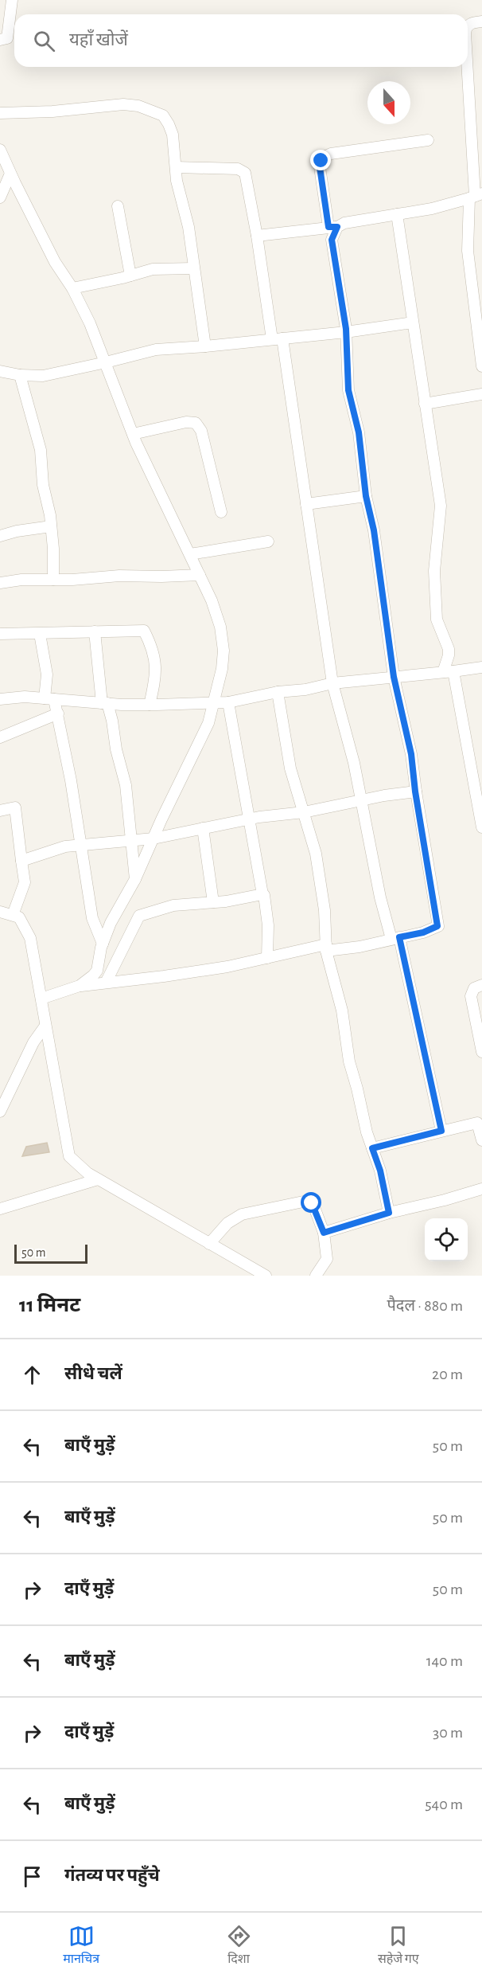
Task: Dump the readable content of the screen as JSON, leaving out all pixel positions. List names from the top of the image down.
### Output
{
  "scale_bar": "50 m",
  "north": "bottom",
  "page": {
    "search": "यहाँ खोजें",
    "scale": "50 m",
    "heading": ["11 मिनट", "पैदल · 880 m"],
    "list": [
      ["सीधे चलें", "20 m"],
      ["बाएँ मुड़ें", "50 m"],
      ["बाएँ मुड़ें", "50 m"],
      ["दाएँ मुड़ें", "50 m"],
      ["बाएँ मुड़ें", "140 m"],
      ["दाएँ मुड़ें", "30 m"],
      ["बाएँ मुड़ें", "540 m"],
      "गंतव्य पर पहुँचे"
    ],
    "nav": ["मानचित्र", "दिशा", "सहेजे गए"]
  }
}
